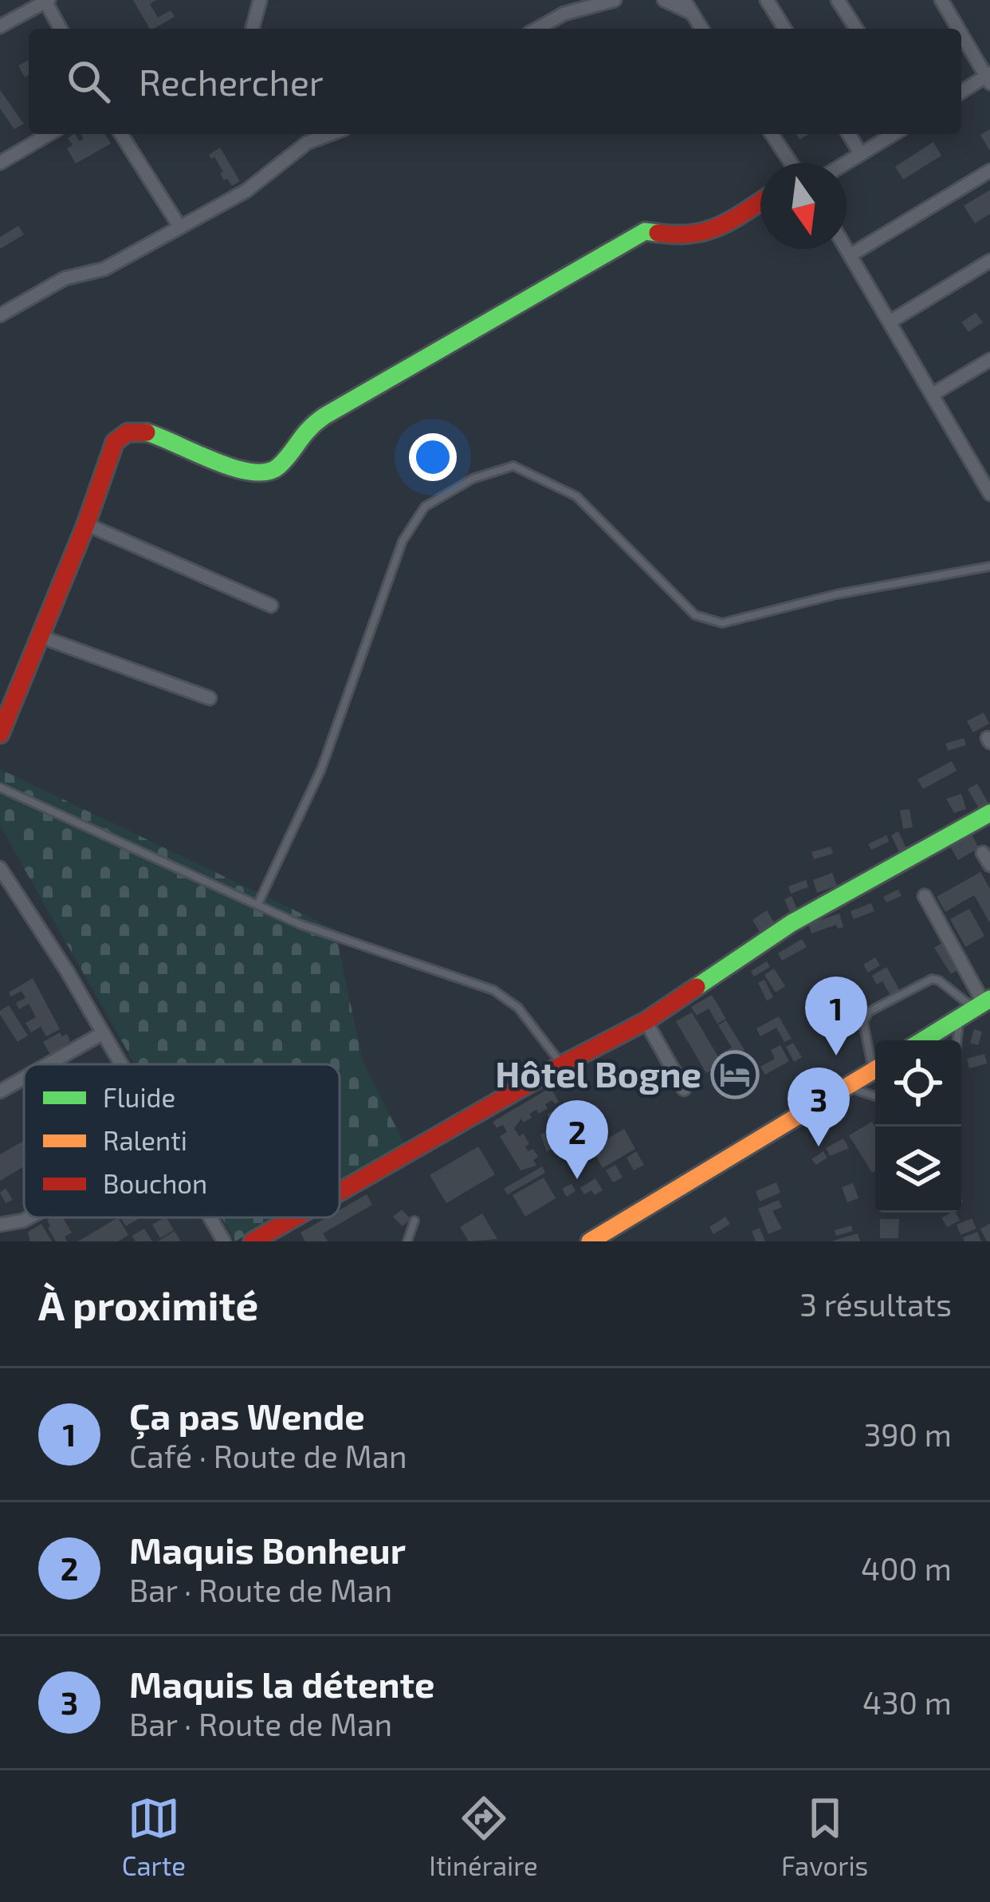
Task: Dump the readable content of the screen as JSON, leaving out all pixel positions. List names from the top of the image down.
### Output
{
  "places": {
    "hotel": ["Hôtel Bogne"]
  },
  "legend": ["Fluide", "Ralenti", "Bouchon"],
  "north": "bottom",
  "page": {
    "search": "Rechercher",
    "pins": ["1", "3", "2"],
    "heading": ["À proximité", "3 résultats"],
    "list": [
      {
        "mark": "1",
        "name": "Ça pas Wende",
        "note": "Café · Route de Man",
        "value": "390 m"
      },
      {
        "mark": "2",
        "name": "Maquis Bonheur",
        "note": "Bar · Route de Man",
        "value": "400 m"
      },
      {
        "mark": "3",
        "name": "Maquis la détente",
        "note": "Bar · Route de Man",
        "value": "430 m"
      }
    ],
    "nav": ["Carte", "Itinéraire", "Favoris"]
  }
}
